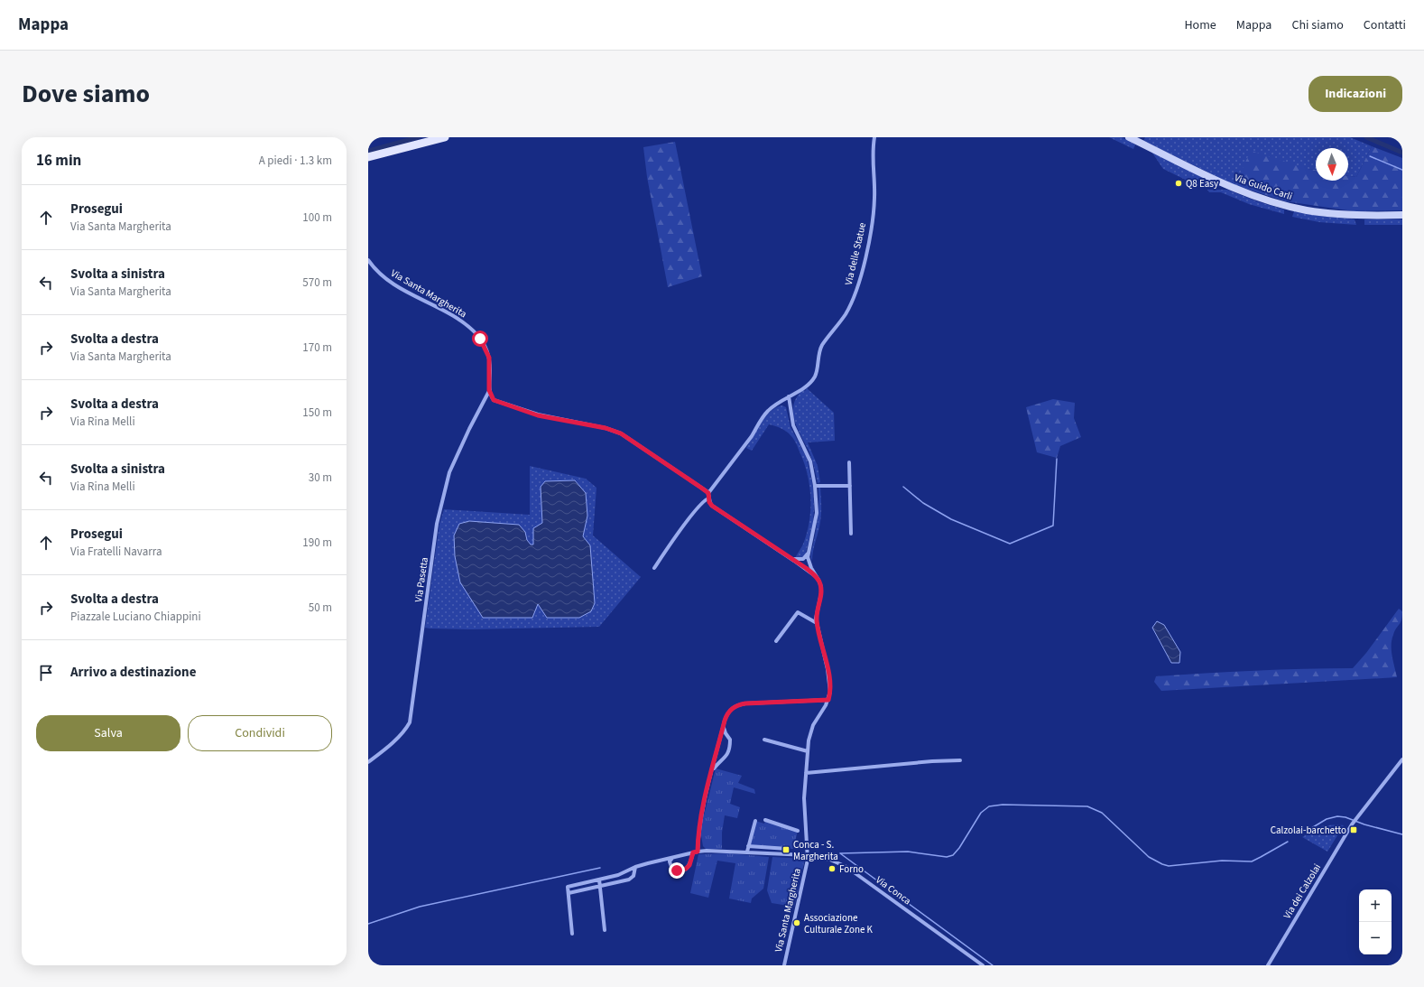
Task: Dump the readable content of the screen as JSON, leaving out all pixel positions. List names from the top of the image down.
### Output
{
  "streets": {
    "main road": ["Via Guido Carli"],
    "street": [
      "Via delle Statue",
      "Via Santa Margherita",
      "Via Pasetta",
      "Via Conca",
      "Via dei Calzolai"
    ]
  },
  "crossings": [
    ["Via Santa Margherita", "Via Pasetta"],
    ["Via Santa Margherita", "Via Conca"]
  ],
  "places": {
    "other": ["Q8 Easy", "Forno", "Associazione Culturale Zone K"],
    "transit": ["Calzolai-barchetto", "Conca - S. Margherita"]
  },
  "north": "bottom",
  "page": {
    "header": "Mappa",
    "nav": [
      "Home",
      "Mappa",
      "Chi siamo",
      "Contatti"
    ],
    "title": "Dove siamo",
    "buttons": [
      "Indicazioni",
      ["Salva", "Condividi"]
    ],
    "heading": ["16 min", "A piedi · 1.3 km"],
    "list": [
      ["Prosegui", "Via Santa Margherita", "100 m"],
      ["Svolta a sinistra", "Via Santa Margherita", "570 m"],
      ["Svolta a destra", "Via Santa Margherita", "170 m"],
      ["Svolta a destra", "Via Rina Melli", "150 m"],
      ["Svolta a sinistra", "Via Rina Melli", "30 m"],
      ["Prosegui", "Via Fratelli Navarra", "190 m"],
      ["Svolta a destra", "Piazzale Luciano Chiappini", "50 m"],
      "Arrivo a destinazione"
    ],
    "map_buttons": ["+", "−"]
  }
}
